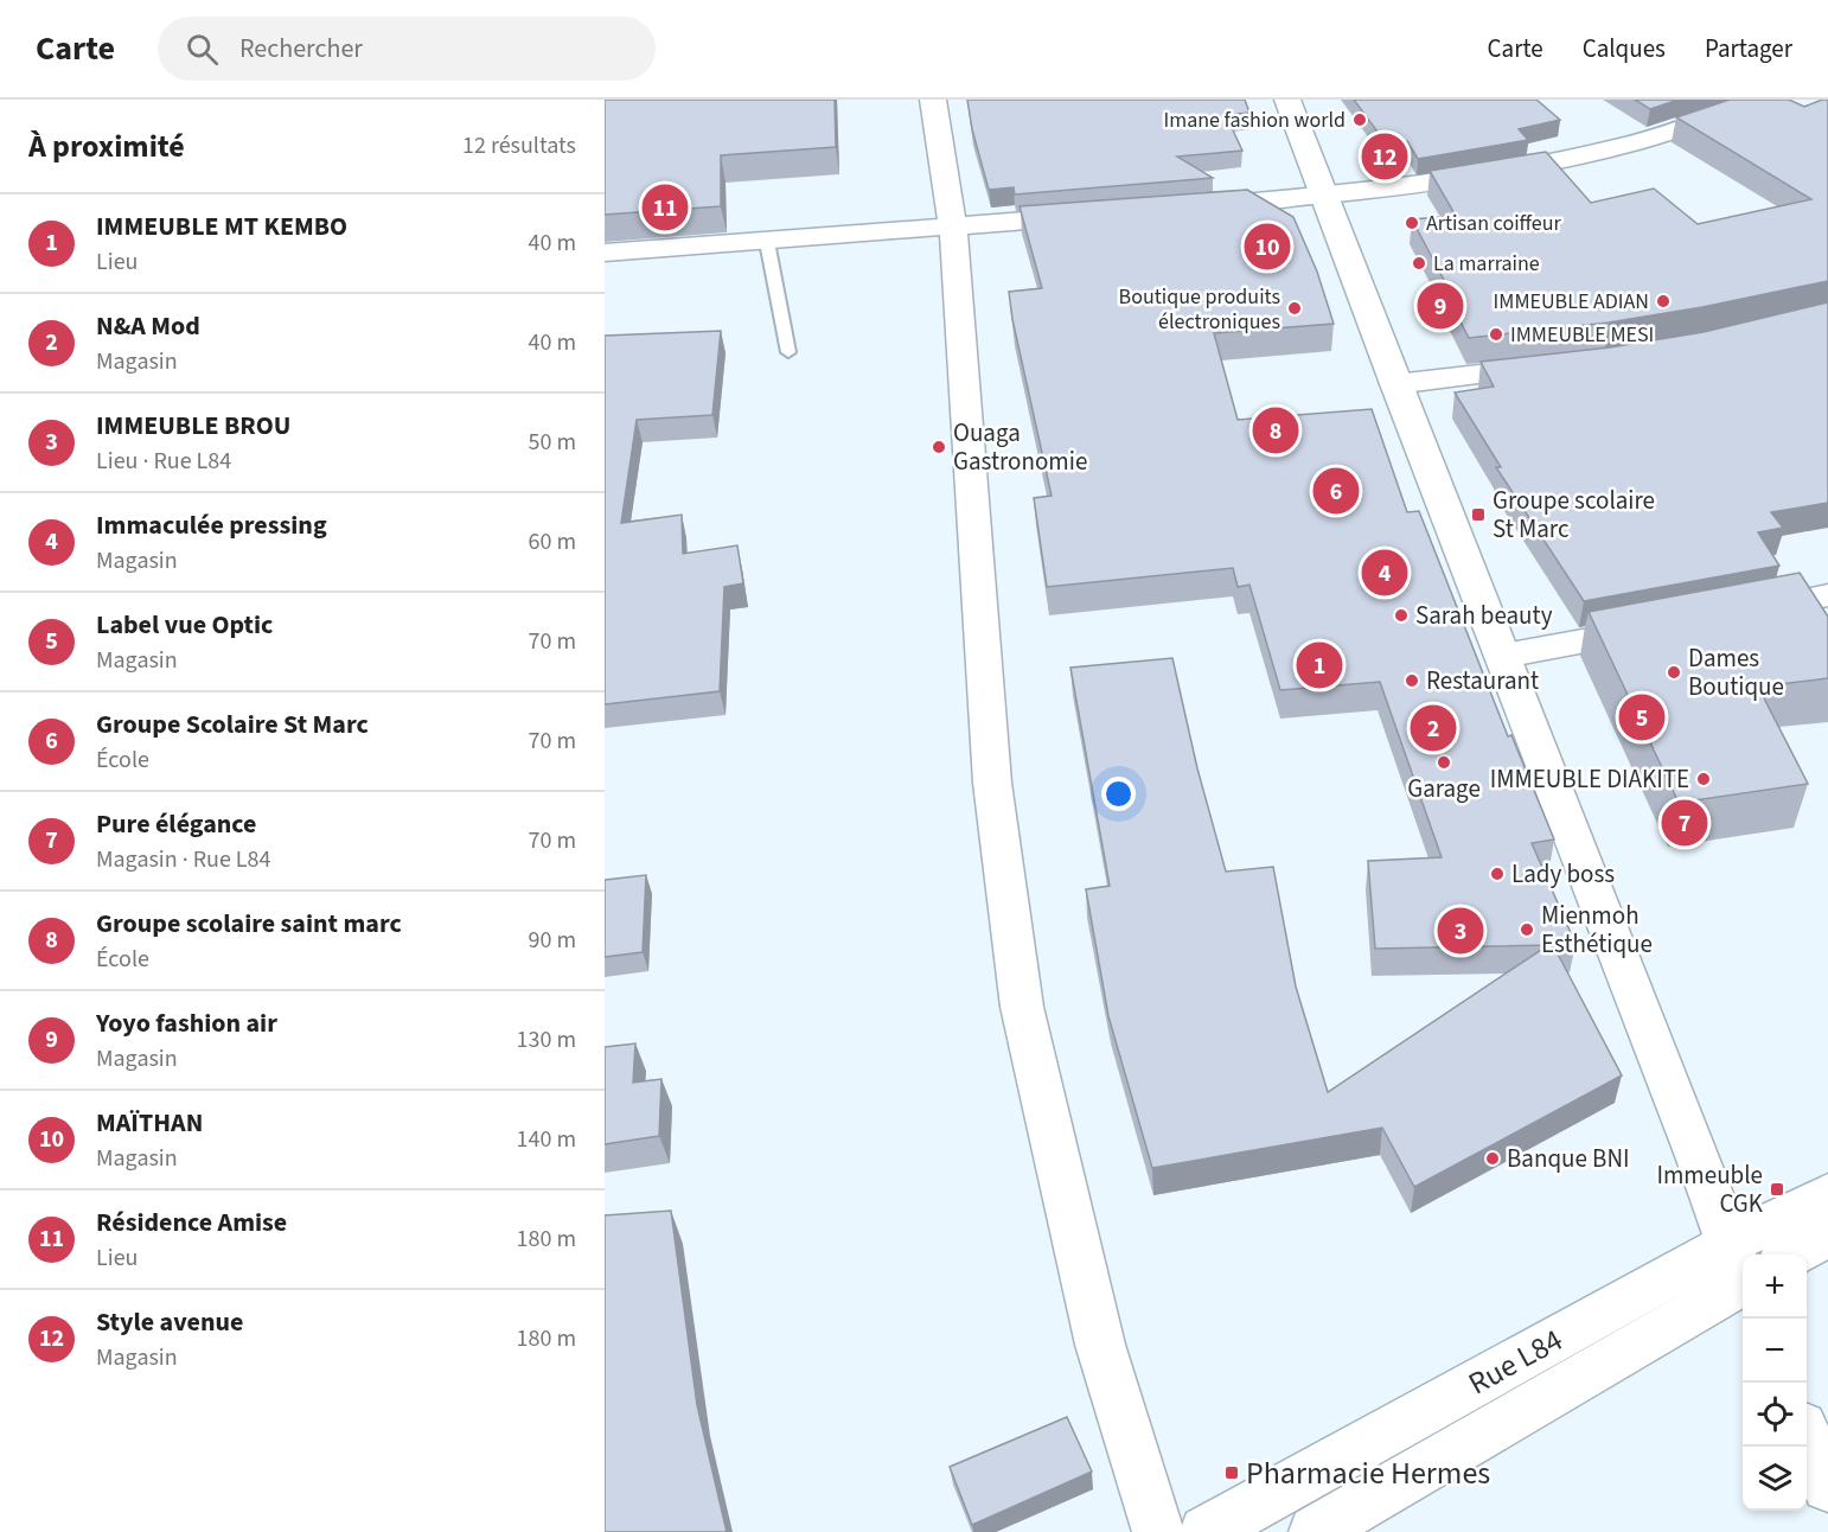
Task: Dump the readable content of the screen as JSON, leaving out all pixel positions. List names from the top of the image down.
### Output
{
  "streets": {
    "street": ["Rue L84"]
  },
  "places": {
    "other": [
      "Imane fashion world",
      "Artisan coiffeur",
      "La marraine",
      "IMMEUBLE ADIAN",
      "Boutique produits électroniques",
      "IMMEUBLE MESI",
      "Ouaga Gastronomie",
      "Sarah beauty",
      "Dames Boutique",
      "Restaurant",
      "Garage",
      "IMMEUBLE DIAKITE",
      "Lady boss",
      "Mienmoh Esthétique",
      "Banque BNI"
    ],
    "transit": ["Groupe scolaire St Marc", "Immeuble CGK", "Pharmacie Hermes"]
  },
  "page": {
    "header": "Carte",
    "search": "Rechercher",
    "nav": ["Carte", "Calques", "Partager"],
    "heading": ["À proximité", "12 résultats"],
    "pins": [
      "12",
      "11",
      "10",
      "9",
      "8",
      "6",
      "4",
      "1",
      "5",
      "2",
      "7",
      "3"
    ],
    "list": [
      {
        "mark": "1",
        "name": "IMMEUBLE MT KEMBO",
        "note": "Lieu",
        "value": "40 m"
      },
      {
        "mark": "2",
        "name": "N&A Mod",
        "note": "Magasin",
        "value": "40 m"
      },
      {
        "mark": "3",
        "name": "IMMEUBLE BROU",
        "note": "Lieu · Rue L84",
        "value": "50 m"
      },
      {
        "mark": "4",
        "name": "Immaculée pressing",
        "note": "Magasin",
        "value": "60 m"
      },
      {
        "mark": "5",
        "name": "Label vue Optic",
        "note": "Magasin",
        "value": "70 m"
      },
      {
        "mark": "6",
        "name": "Groupe Scolaire St Marc",
        "note": "École",
        "value": "70 m"
      },
      {
        "mark": "7",
        "name": "Pure élégance",
        "note": "Magasin · Rue L84",
        "value": "70 m"
      },
      {
        "mark": "8",
        "name": "Groupe scolaire saint marc",
        "note": "École",
        "value": "90 m"
      },
      {
        "mark": "9",
        "name": "Yoyo fashion air",
        "note": "Magasin",
        "value": "130 m"
      },
      {
        "mark": "10",
        "name": "MAÏTHAN",
        "note": "Magasin",
        "value": "140 m"
      },
      {
        "mark": "11",
        "name": "Résidence Amise",
        "note": "Lieu",
        "value": "180 m"
      },
      {
        "mark": "12",
        "name": "Style avenue",
        "note": "Magasin",
        "value": "180 m"
      }
    ],
    "map_buttons": ["+", "−"]
  }
}
